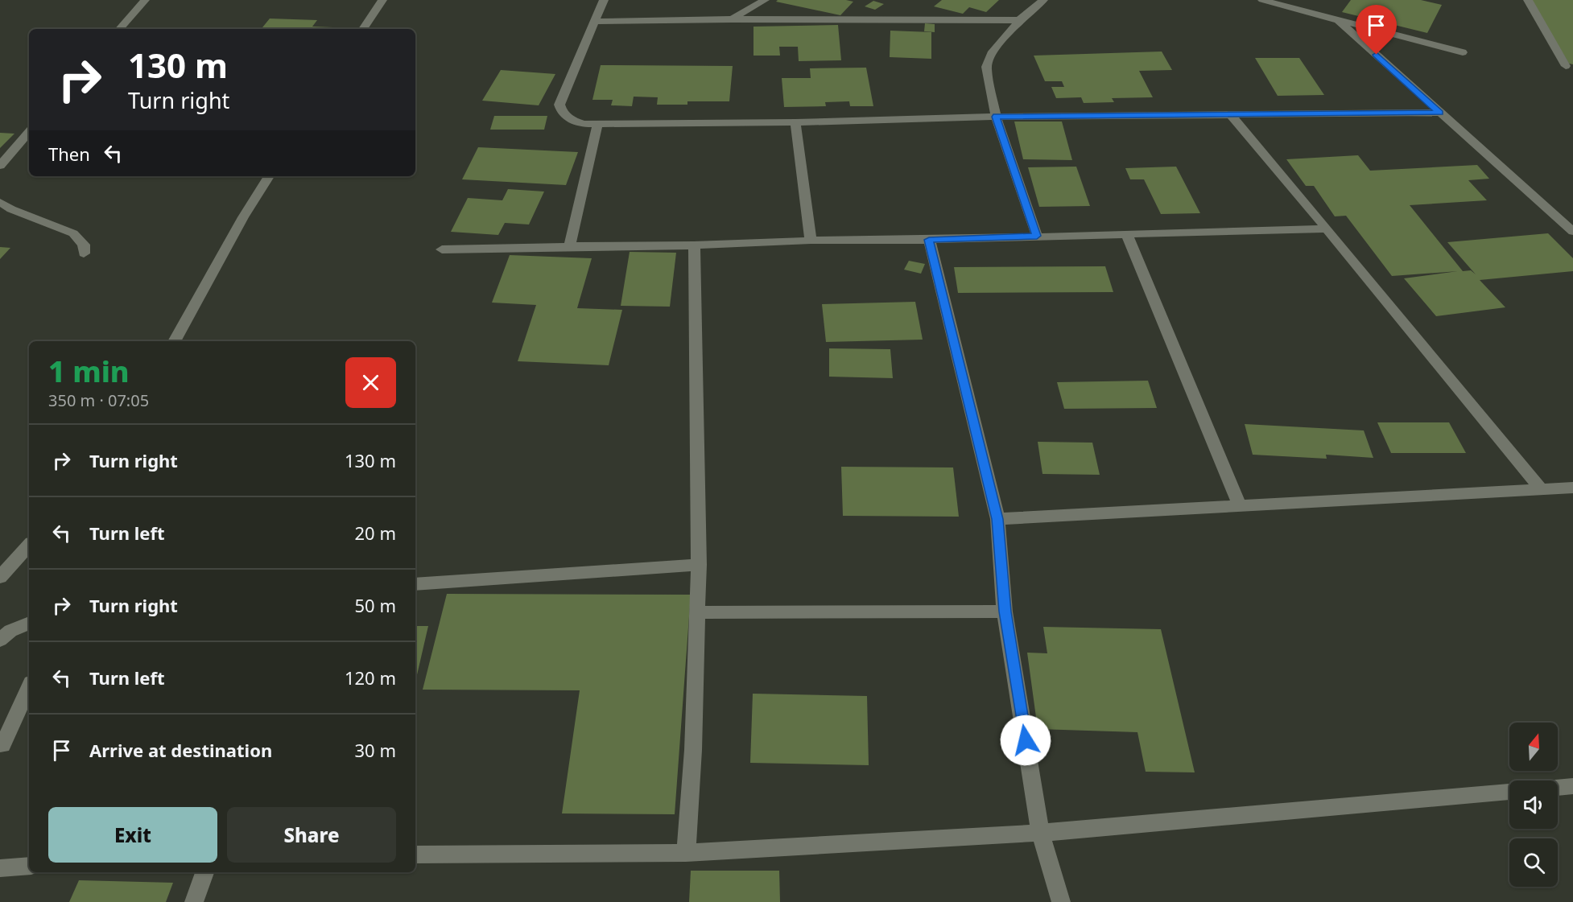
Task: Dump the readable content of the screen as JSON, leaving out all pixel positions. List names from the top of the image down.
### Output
{
  "north": "top",
  "page": {
    "turn": ["130 m", "Turn right"],
    "then": "Then",
    "heading": ["1 min", "350 m · 07:05"],
    "list": [
      {
        "name": "Turn right",
        "value": "130 m"
      },
      {
        "name": "Turn left",
        "value": "20 m"
      },
      {
        "name": "Turn right",
        "value": "50 m"
      },
      {
        "name": "Turn left",
        "value": "120 m"
      },
      {
        "name": "Arrive at destination",
        "value": "30 m"
      }
    ],
    "buttons": ["Exit", "Share"]
  }
}
